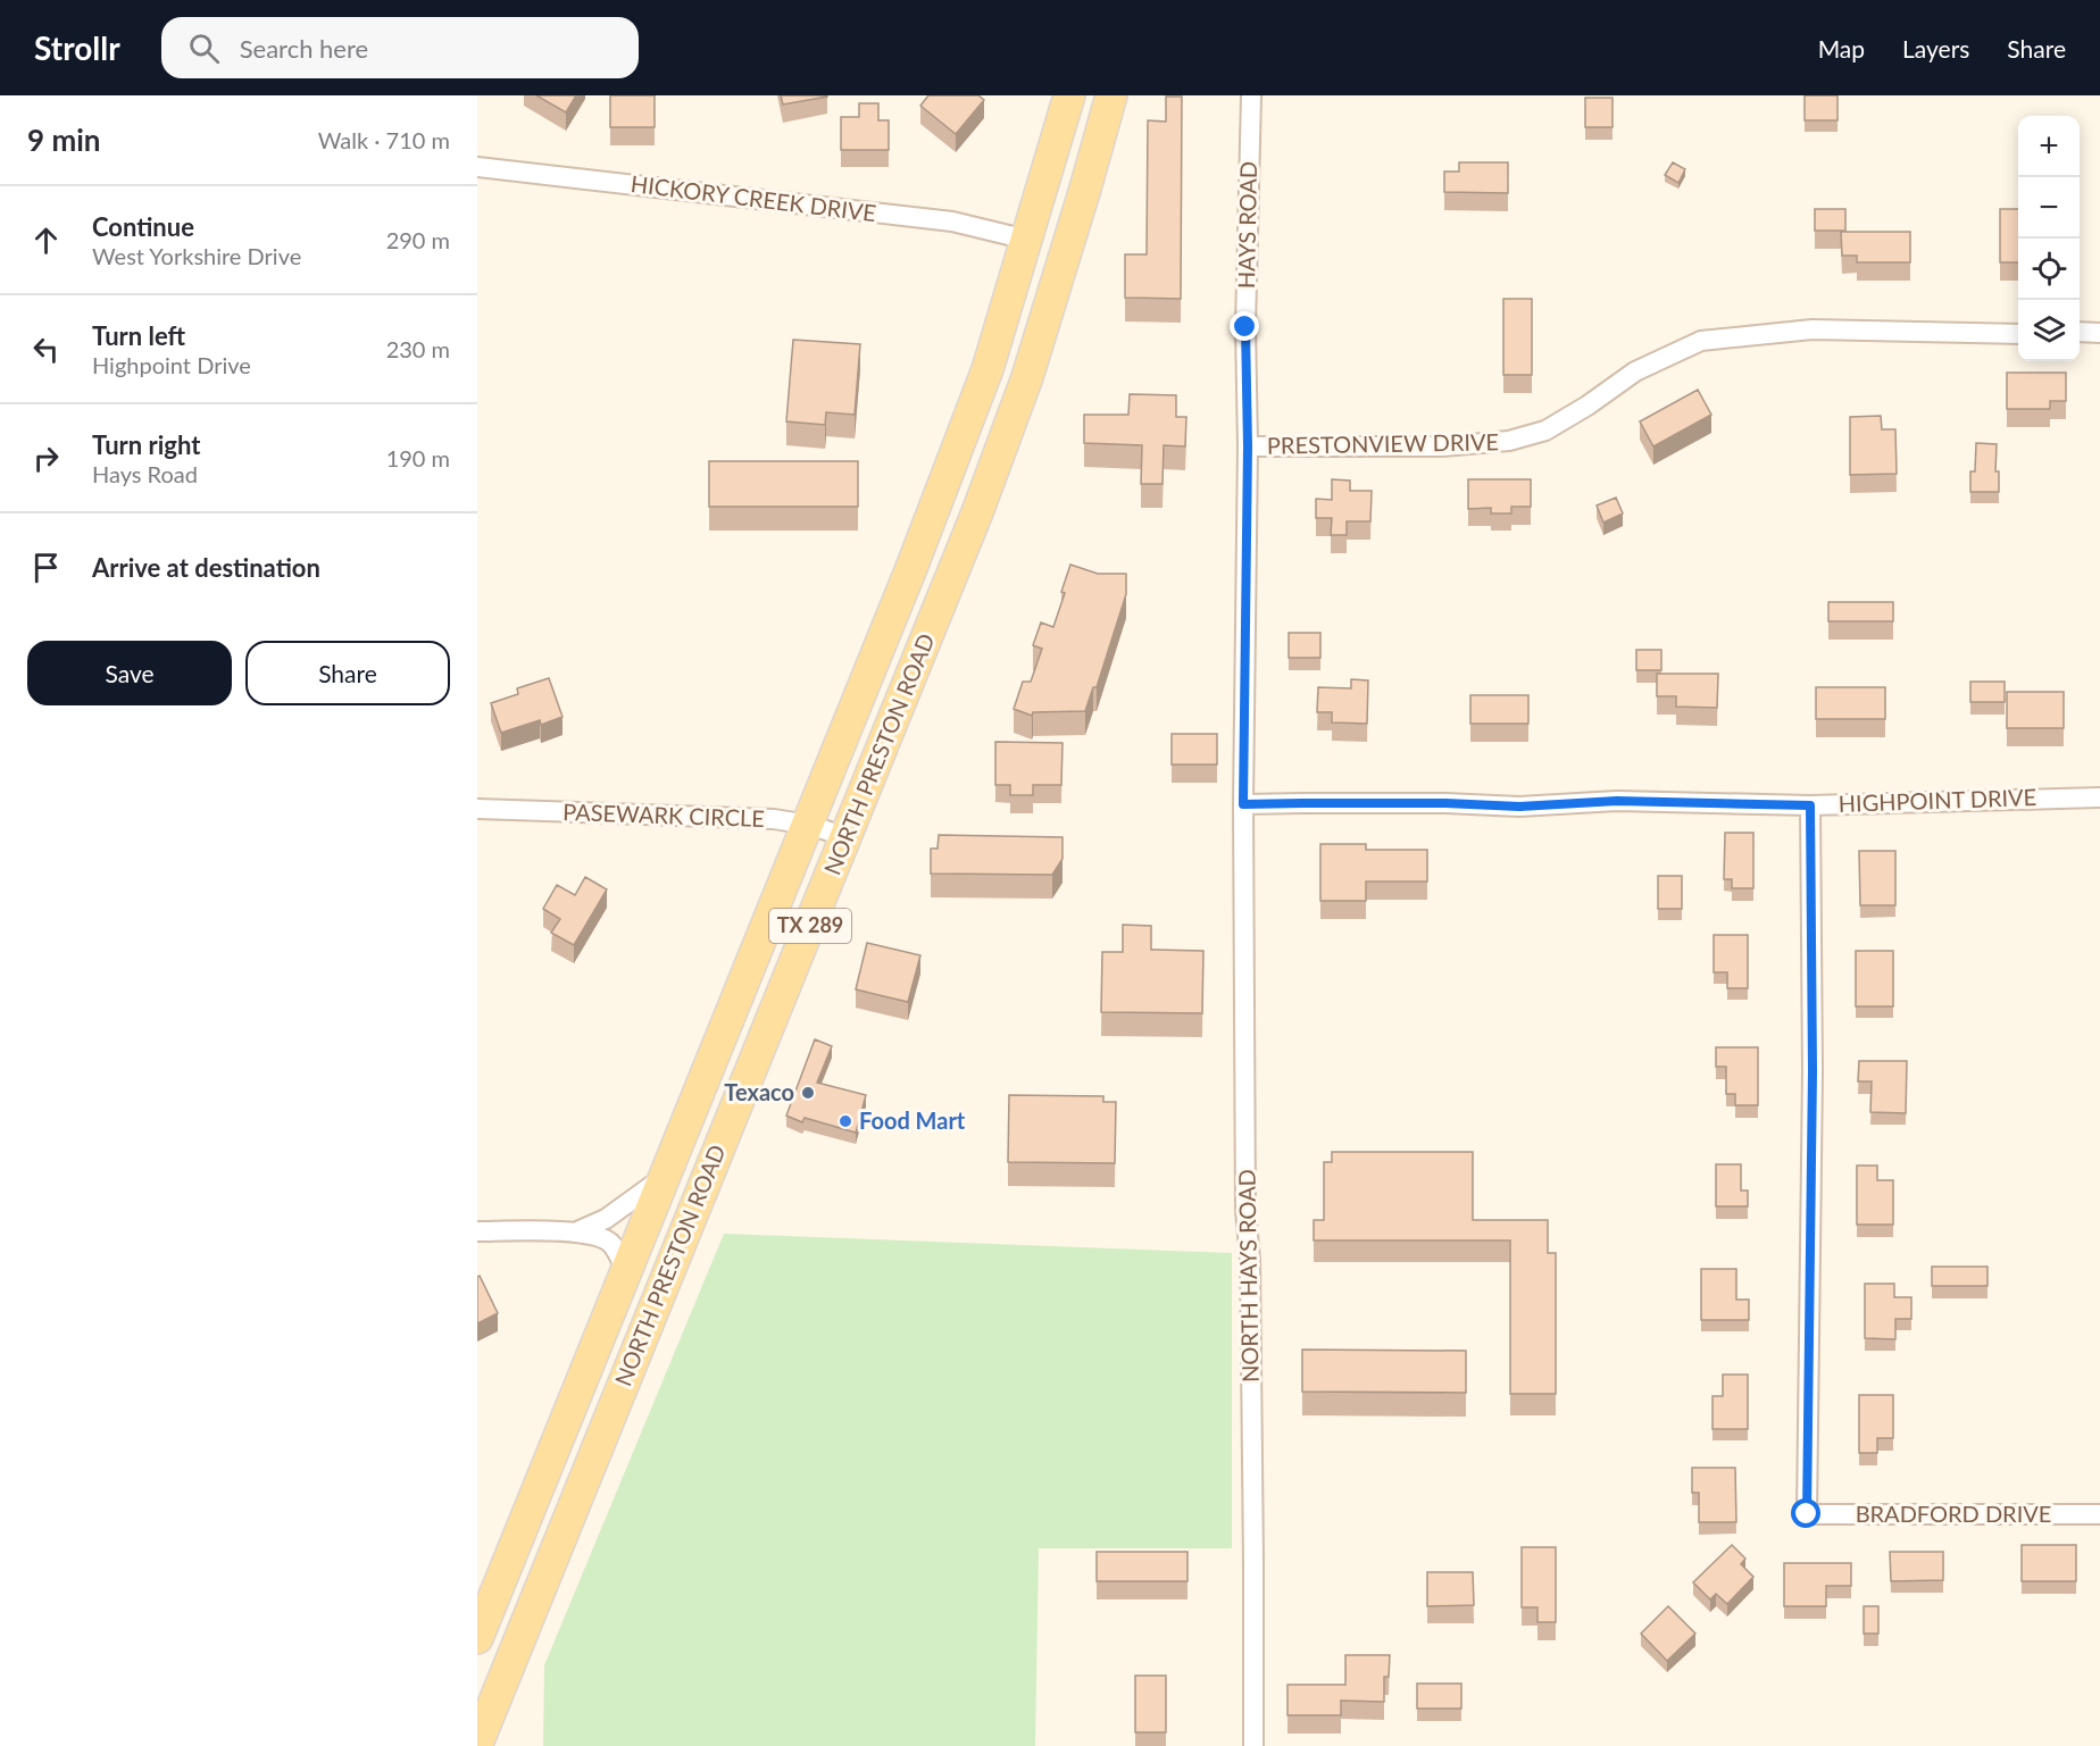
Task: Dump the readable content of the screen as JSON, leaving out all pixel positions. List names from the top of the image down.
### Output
{
  "streets": {
    "main road": ["NORTH PRESTON ROAD", "TX 289"],
    "street": [
      "HICKORY CREEK DRIVE",
      "HAYS ROAD",
      "PRESTONVIEW DRIVE",
      "HIGHPOINT DRIVE",
      "PASEWARK CIRCLE",
      "NORTH HAYS ROAD",
      "BRADFORD DRIVE"
    ]
  },
  "crossings": [
    ["HICKORY CREEK DRIVE", "NORTH PRESTON ROAD"],
    ["HAYS ROAD", "PRESTONVIEW DRIVE"],
    ["HAYS ROAD", "HIGHPOINT DRIVE"],
    ["HAYS ROAD", "NORTH HAYS ROAD"],
    ["NORTH PRESTON ROAD", "PASEWARK CIRCLE"],
    ["HIGHPOINT DRIVE", "NORTH HAYS ROAD"],
    ["HIGHPOINT DRIVE", "BRADFORD DRIVE"]
  ],
  "places": ["Texaco", "Food Mart"],
  "page": {
    "header": "Strollr",
    "search": "Search here",
    "nav": ["Map", "Layers", "Share"],
    "heading": ["9 min", "Walk · 710 m"],
    "map_buttons": ["+", "−"],
    "list": [
      ["Continue", "West Yorkshire Drive", "290 m"],
      ["Turn left", "Highpoint Drive", "230 m"],
      ["Turn right", "Hays Road", "190 m"],
      "Arrive at destination"
    ],
    "buttons": ["Save", "Share"]
  }
}
